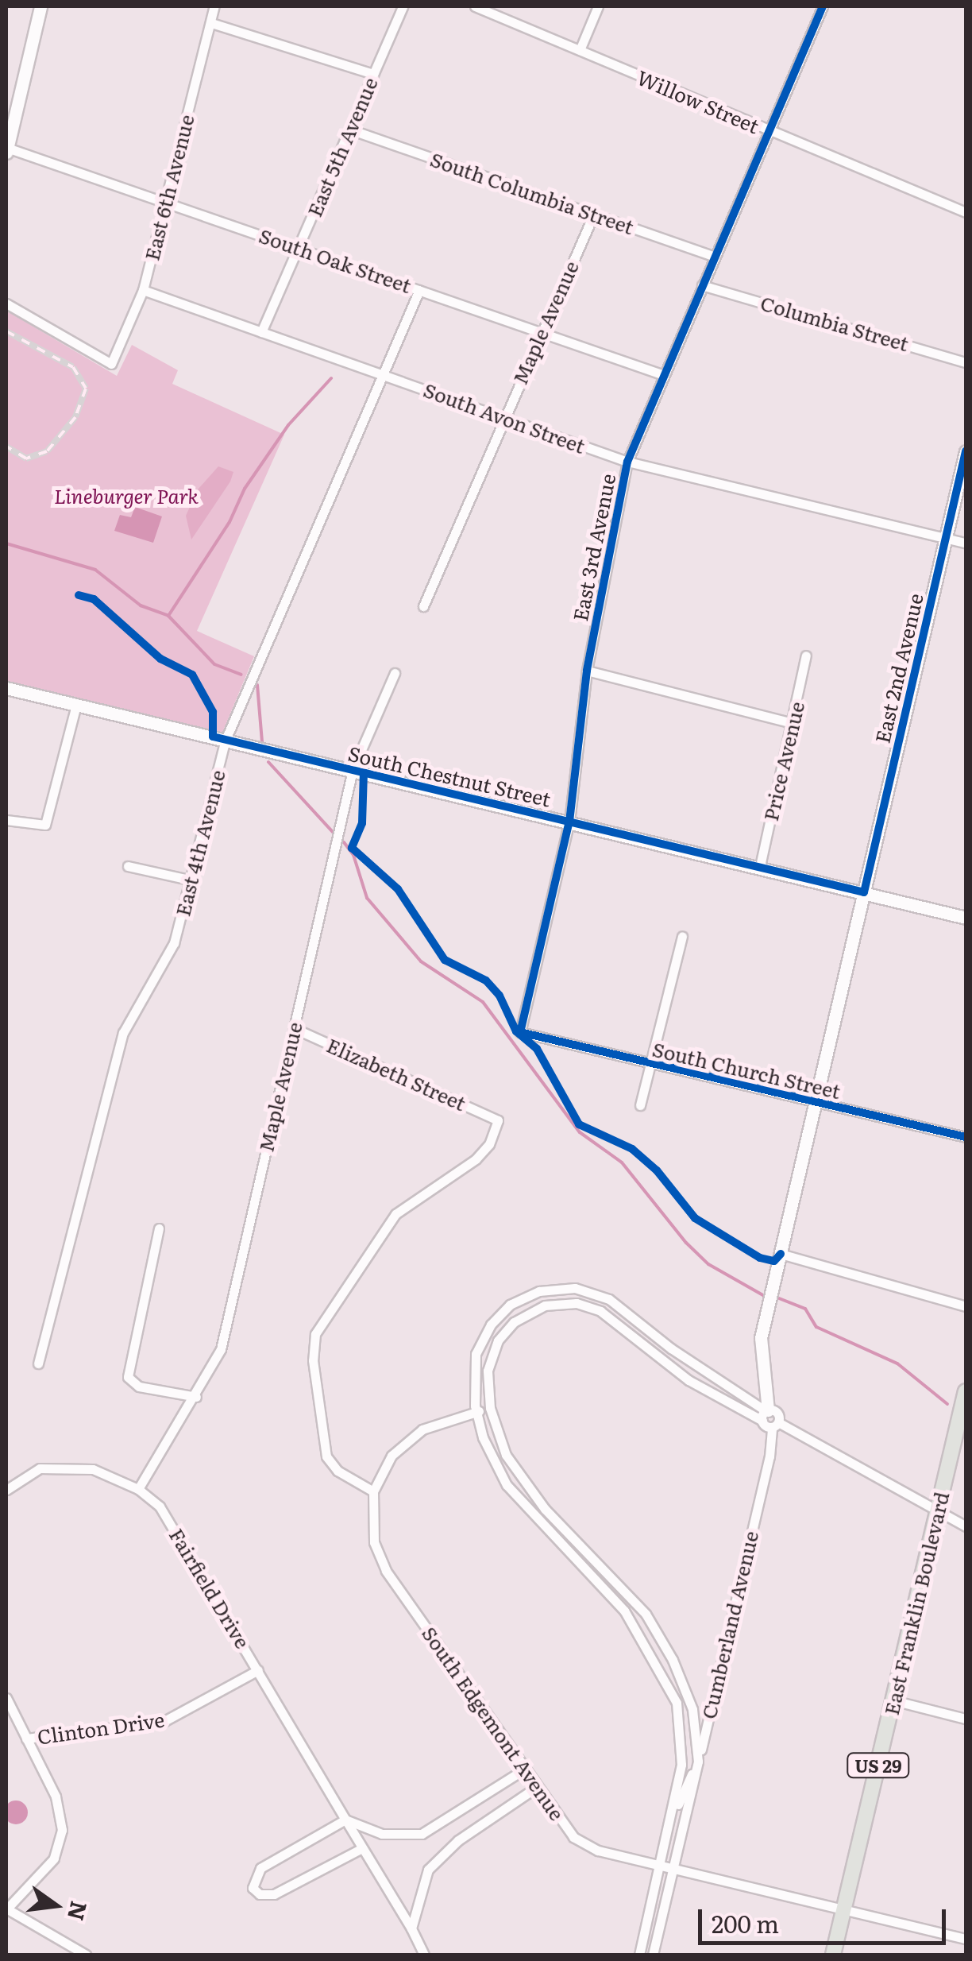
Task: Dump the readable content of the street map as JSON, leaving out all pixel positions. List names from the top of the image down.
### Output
{
  "streets": {
    "main road": ["East Franklin Boulevard", "US 29"],
    "street": [
      "Willow Street",
      "East 5th Avenue",
      "East 6th Avenue",
      "South Columbia Street",
      "South Oak Street",
      "Maple Avenue",
      "Columbia Street",
      "South Avon Street",
      "East 3rd Avenue",
      "East 2nd Avenue",
      "Price Avenue",
      "South Chestnut Street",
      "East 4th Avenue",
      "South Church Street",
      "Elizabeth Street",
      "Fairfield Drive",
      "Cumberland Avenue",
      "South Edgemont Avenue",
      "Clinton Drive"
    ]
  },
  "crossings": [
    ["Willow Street", "East 3rd Avenue"],
    ["East 5th Avenue", "South Columbia Street"],
    ["East 5th Avenue", "South Oak Street"],
    ["East 5th Avenue", "South Avon Street"],
    ["East 6th Avenue", "South Oak Street"],
    ["East 6th Avenue", "South Avon Street"],
    ["South Columbia Street", "Maple Avenue"],
    ["South Columbia Street", "East 3rd Avenue"],
    ["South Oak Street", "Maple Avenue"],
    ["South Oak Street", "East 3rd Avenue"],
    ["South Oak Street", "East 4th Avenue"],
    ["Maple Avenue", "South Avon Street"],
    ["Maple Avenue", "South Chestnut Street"],
    ["Maple Avenue", "Elizabeth Street"],
    ["Maple Avenue", "Fairfield Drive"],
    ["Columbia Street", "East 3rd Avenue"],
    ["South Avon Street", "East 3rd Avenue"],
    ["South Avon Street", "East 2nd Avenue"],
    ["South Avon Street", "East 4th Avenue"],
    ["East 3rd Avenue", "South Chestnut Street"],
    ["East 3rd Avenue", "South Church Street"],
    ["East 2nd Avenue", "South Chestnut Street"],
    ["East 2nd Avenue", "South Church Street"],
    ["East 2nd Avenue", "Cumberland Avenue"],
    ["Price Avenue", "South Chestnut Street"],
    ["South Chestnut Street", "East 4th Avenue"],
    ["Elizabeth Street", "South Edgemont Avenue"],
    ["Fairfield Drive", "Clinton Drive"],
    ["East Franklin Boulevard", "South Edgemont Avenue"]
  ],
  "parks": ["Lineburger Park"],
  "scale_bar": "200 m",
  "north": "right"
}
